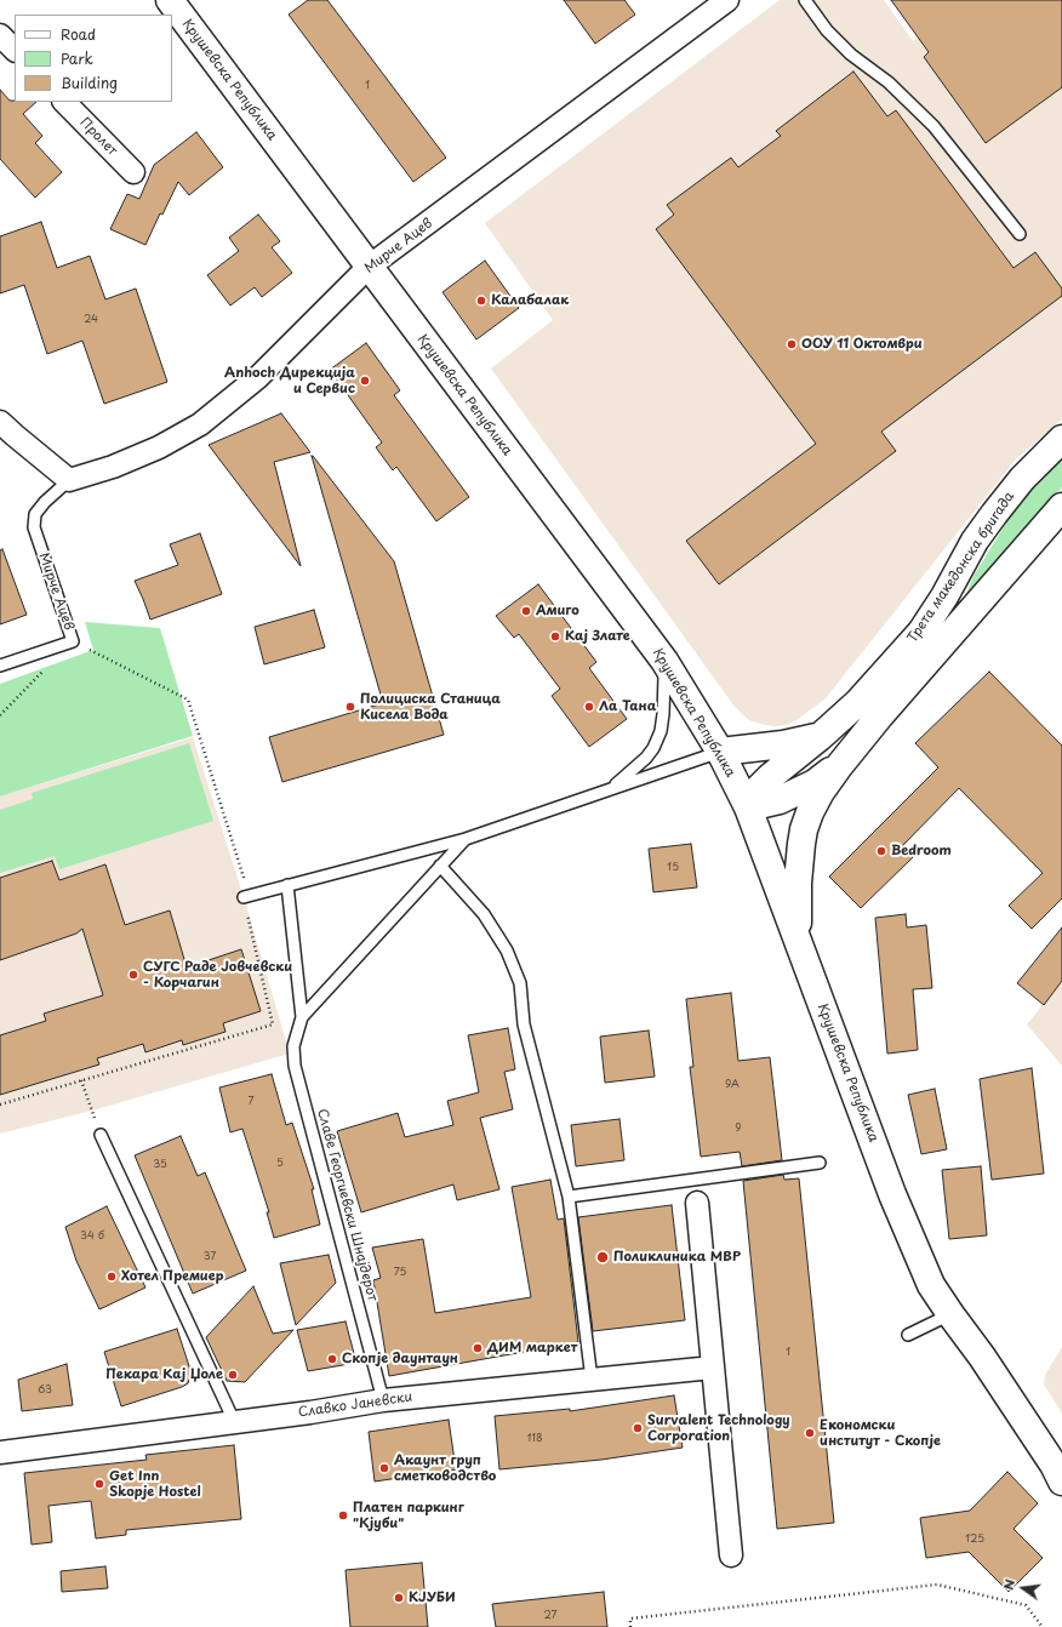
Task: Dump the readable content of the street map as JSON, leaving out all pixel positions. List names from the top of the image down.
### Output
{
  "streets": {
    "street": [
      "Крушевска Република",
      "Пролет",
      "Мирче Ацев",
      "Трета македонска бригада",
      "Славко Јаневски"
    ],
    "lane": ["Славе Георгиевски Шнајдерот"]
  },
  "crossings": [
    ["Крушевска Република", "Мирче Ацев"],
    ["Крушевска Република", "Трета македонска бригада"],
    ["Крушевска Република", "Славе Георгиевски Шнајдерот"],
    ["Трета македонска бригада", "Славе Георгиевски Шнајдерот"],
    ["Славе Георгиевски Шнајдерот", "Славко Јаневски"]
  ],
  "places": [
    "Калабалак",
    "ООУ 11 Октомври",
    "Anhoch Дирекција и Сервис",
    "Амиго",
    "Кај Злате",
    "Полициска Станица Кисела Вода",
    "Ла Тана",
    "Bedroom",
    "СУГС Раде Јовчевски - Корчагин",
    "Поликлиника МВР",
    "Хотел Премиер",
    "ДИМ маркет",
    "Скопје даунтаун",
    "Пекара Кај Џоле",
    "Survalent Technology Corporation",
    "Економски институт - Скопје",
    "Акаунт груп сметководство",
    "Get Inn Skopje Hostel",
    "Платен паркинг \"Кјуби\"",
    "КЈУБИ"
  ],
  "house_numbers": [
    "1",
    "24",
    "15",
    "9А",
    "7",
    "9",
    "5",
    "35",
    "34 б",
    "37",
    "75",
    "1",
    "63",
    "118",
    "125",
    "27"
  ],
  "legend": ["Road", "Park", "Building"],
  "north": "left"
}
